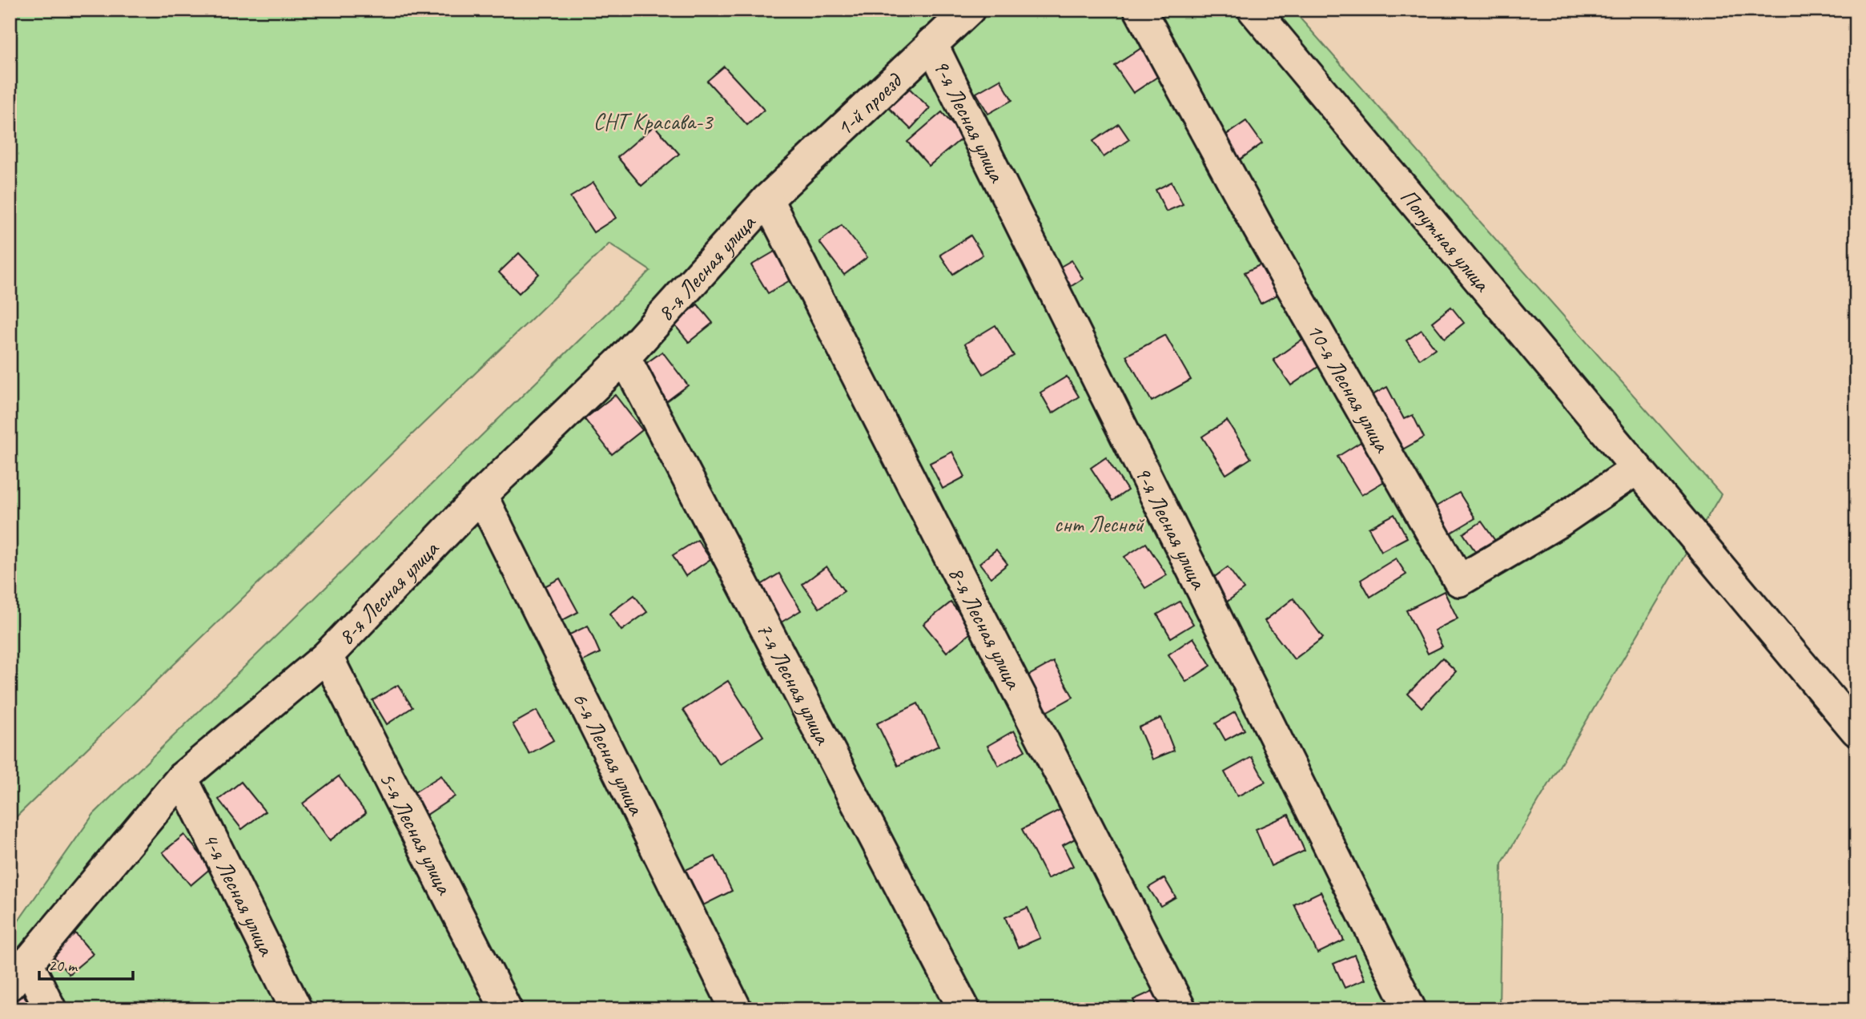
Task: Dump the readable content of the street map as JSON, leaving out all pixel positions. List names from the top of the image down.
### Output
{
  "streets": {
    "street": [
      "1-й проезд",
      "9-я Лесная улица",
      "Попутная улица",
      "8-я Лесная улица",
      "10-я Лесная улица",
      "7-я Лесная улица",
      "6-я Лесная улица",
      "5-я Лесная улица",
      "4-я Лесная улица"
    ]
  },
  "crossings": [
    ["1-й проезд", "9-я Лесная улица"],
    ["1-й проезд", "8-я Лесная улица"],
    ["Попутная улица", "10-я Лесная улица"],
    ["8-я Лесная улица", "7-я Лесная улица"],
    ["8-я Лесная улица", "6-я Лесная улица"],
    ["8-я Лесная улица", "5-я Лесная улица"],
    ["8-я Лесная улица", "4-я Лесная улица"]
  ],
  "parks": ["СНТ Красава-3", "снт Лесной"],
  "scale_bar": "20 m"
}
